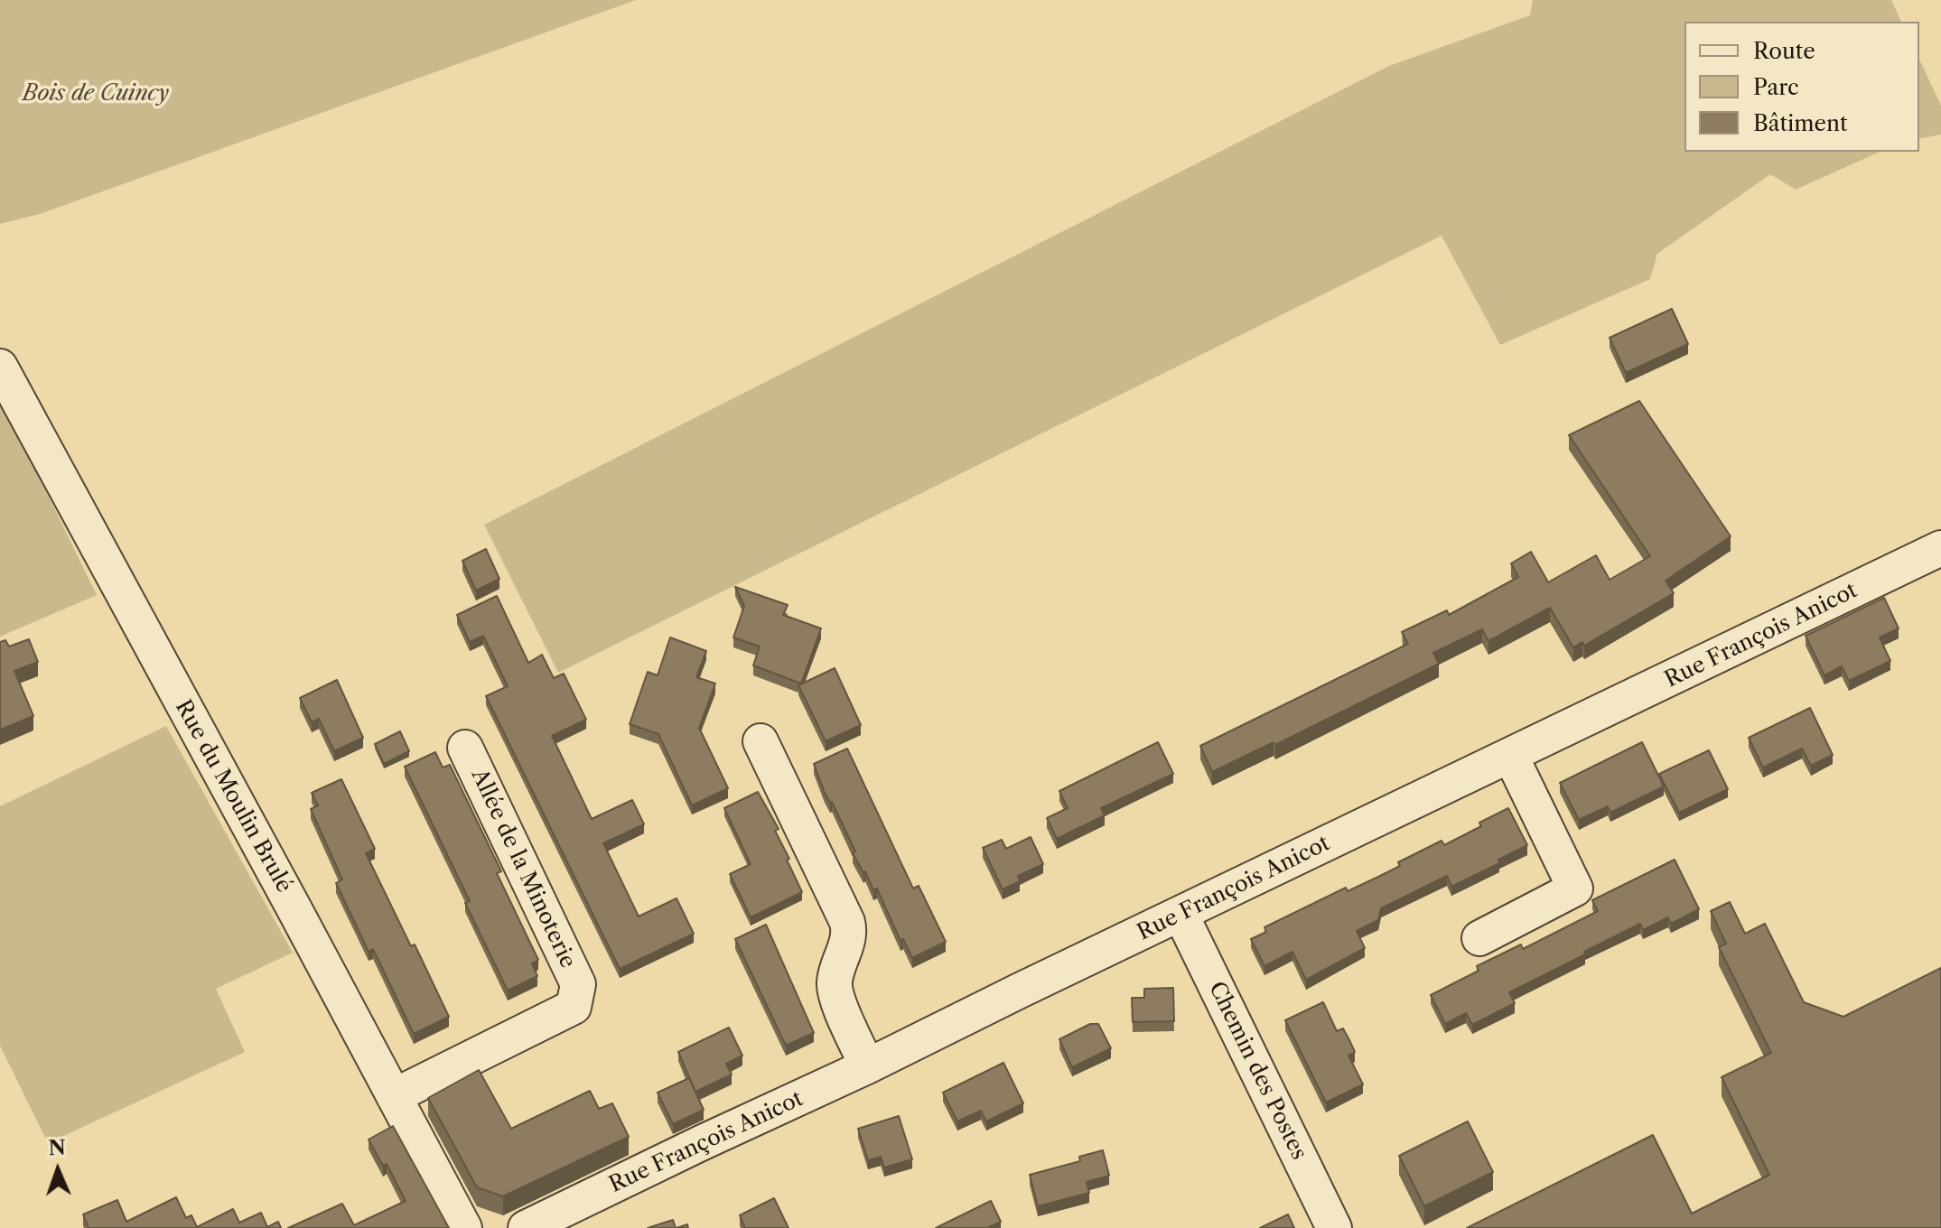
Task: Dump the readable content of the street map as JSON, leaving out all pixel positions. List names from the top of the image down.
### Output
{
  "streets": {
    "street": [
      "Rue François Anicot",
      "Rue du Moulin Brulé",
      "Allée de la Minoterie",
      "Chemin des Postes"
    ]
  },
  "crossings": [
    ["Rue François Anicot", "Chemin des Postes"],
    ["Rue du Moulin Brulé", "Allée de la Minoterie"]
  ],
  "parks": ["Bois de Cuincy"],
  "legend": ["Route", "Parc", "Bâtiment"],
  "north": "top"
}
